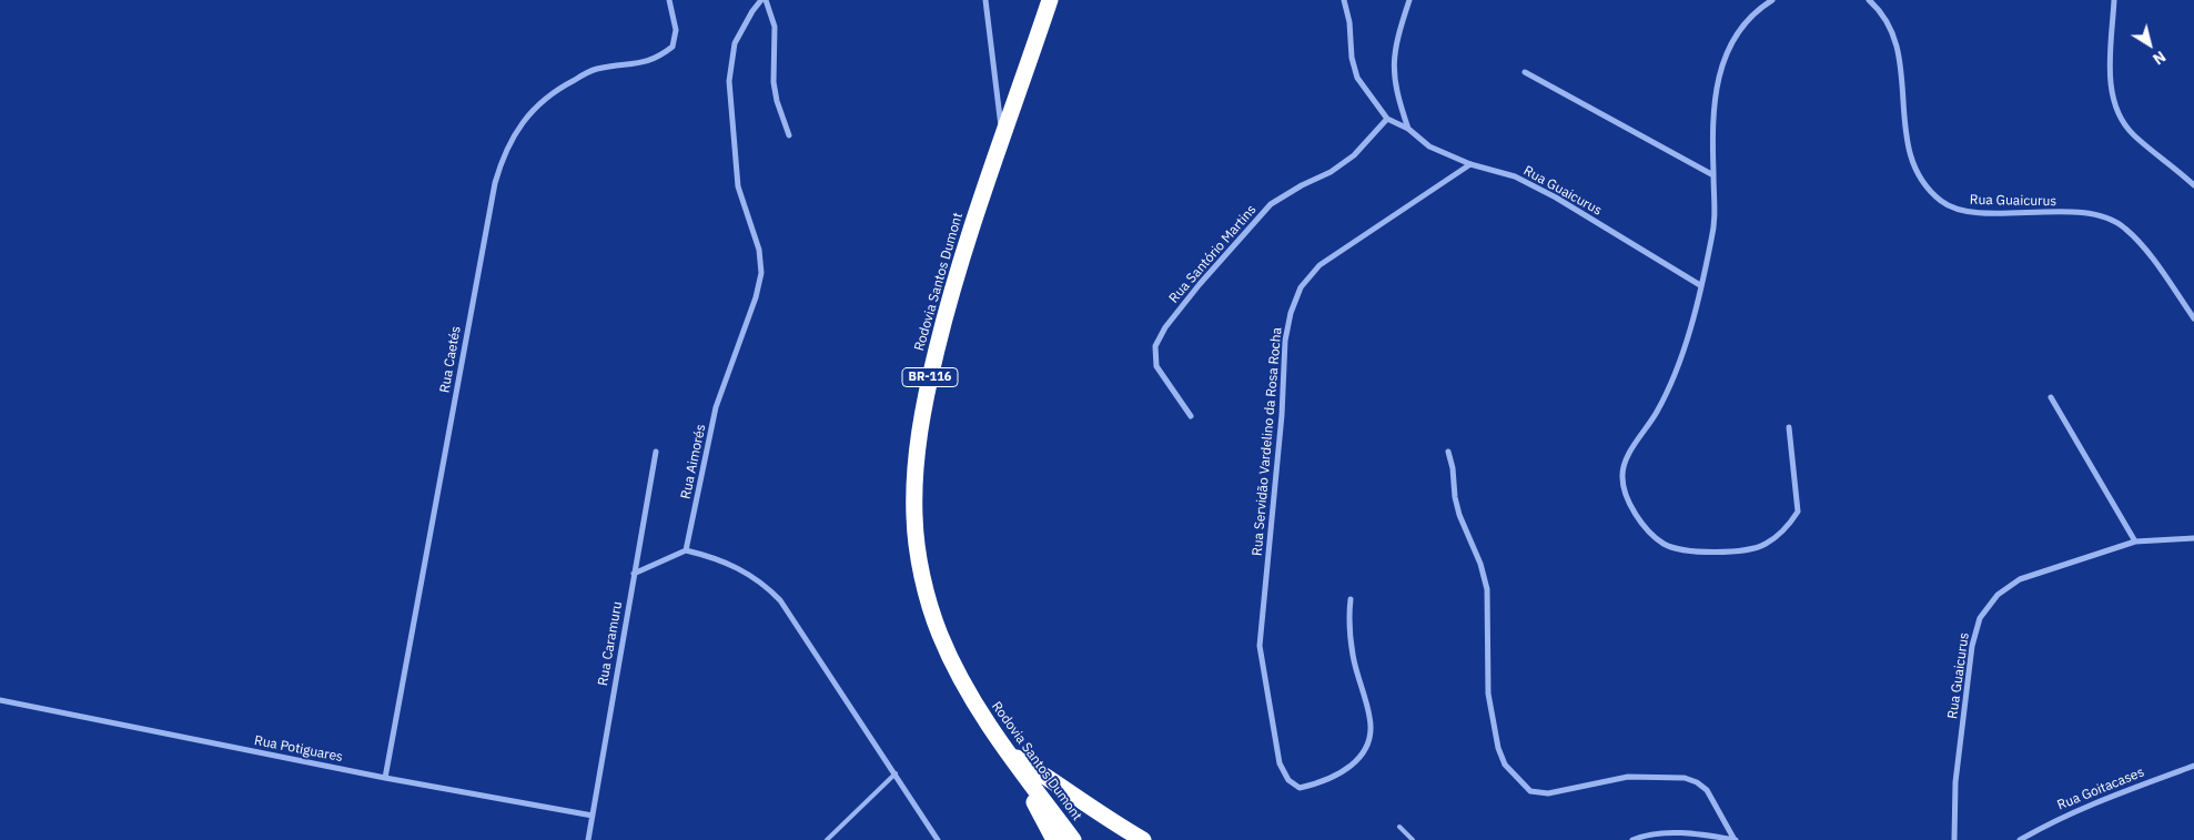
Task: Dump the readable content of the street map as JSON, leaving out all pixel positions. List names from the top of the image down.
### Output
{
  "streets": {
    "highway": ["Rodovia Santos Dumont", "BR-116"],
    "street": [
      "Rua Guaicurus",
      "Rua Santório Martins",
      "Rua Caetés",
      "Rua Servidão Vardelino da Rosa Rocha",
      "Rua Aimorés",
      "Rua Caramuru",
      "Rua Potiguares",
      "Rua Goitacases"
    ]
  },
  "crossings": [
    ["Rua Guaicurus", "Rua Santório Martins"],
    ["Rua Guaicurus", "Rua Servidão Vardelino da Rosa Rocha"],
    ["Rua Caetés", "Rua Potiguares"],
    ["Rua Caramuru", "Rua Potiguares"]
  ],
  "north": "bottom right"
}
